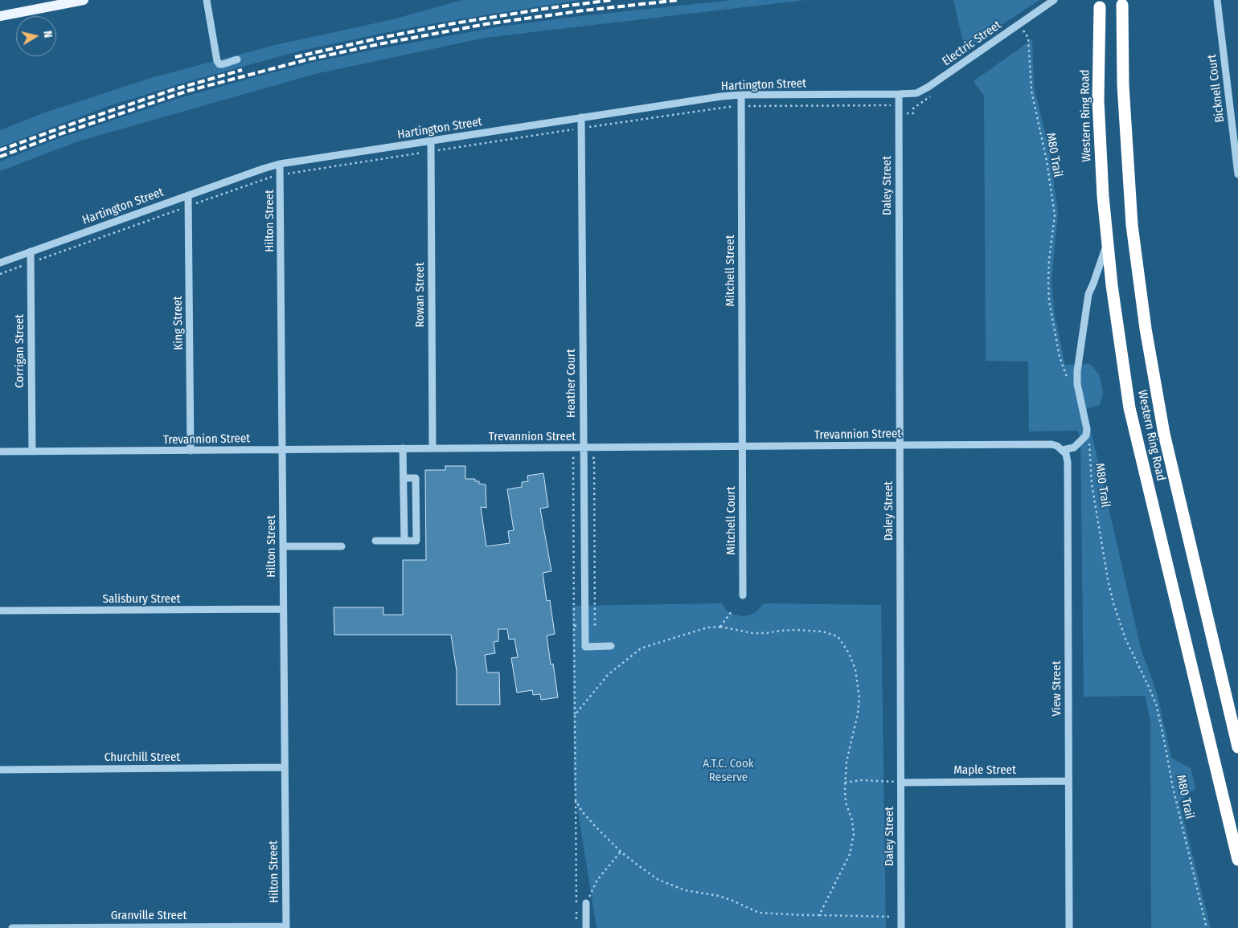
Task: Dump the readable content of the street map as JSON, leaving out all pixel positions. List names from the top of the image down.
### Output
{
  "streets": {
    "highway": ["Western Ring Road"],
    "street": [
      "Electric Street",
      "Hartington Street",
      "Bicknell Court",
      "Daley Street",
      "Hilton Street",
      "Mitchell Street",
      "Rowan Street",
      "King Street",
      "Corrigan Street",
      "Heather Court",
      "Trevannion Street",
      "Mitchell Court",
      "Salisbury Street",
      "View Street",
      "Churchill Street",
      "Maple Street",
      "Granville Street"
    ],
    "path": ["M80 Trail"]
  },
  "crossings": [
    ["Electric Street", "Hartington Street"],
    ["Electric Street", "Daley Street"],
    ["Hartington Street", "Daley Street"],
    ["Hartington Street", "Hilton Street"],
    ["Hartington Street", "Mitchell Street"],
    ["Hartington Street", "Rowan Street"],
    ["Hartington Street", "King Street"],
    ["Hartington Street", "Corrigan Street"],
    ["Hartington Street", "Heather Court"],
    ["Daley Street", "Trevannion Street"],
    ["Daley Street", "Maple Street"],
    ["Hilton Street", "Trevannion Street"],
    ["Hilton Street", "Salisbury Street"],
    ["Hilton Street", "Churchill Street"],
    ["Hilton Street", "Granville Street"],
    ["Mitchell Street", "Trevannion Street"],
    ["Mitchell Street", "Mitchell Court"],
    ["Rowan Street", "Trevannion Street"],
    ["King Street", "Trevannion Street"],
    ["Corrigan Street", "Trevannion Street"],
    ["Heather Court", "Trevannion Street"],
    ["Trevannion Street", "Mitchell Court"],
    ["Trevannion Street", "View Street"],
    ["View Street", "Maple Street"]
  ],
  "parks": ["A.T.C. Cook Reserve"],
  "north": "right"
}
